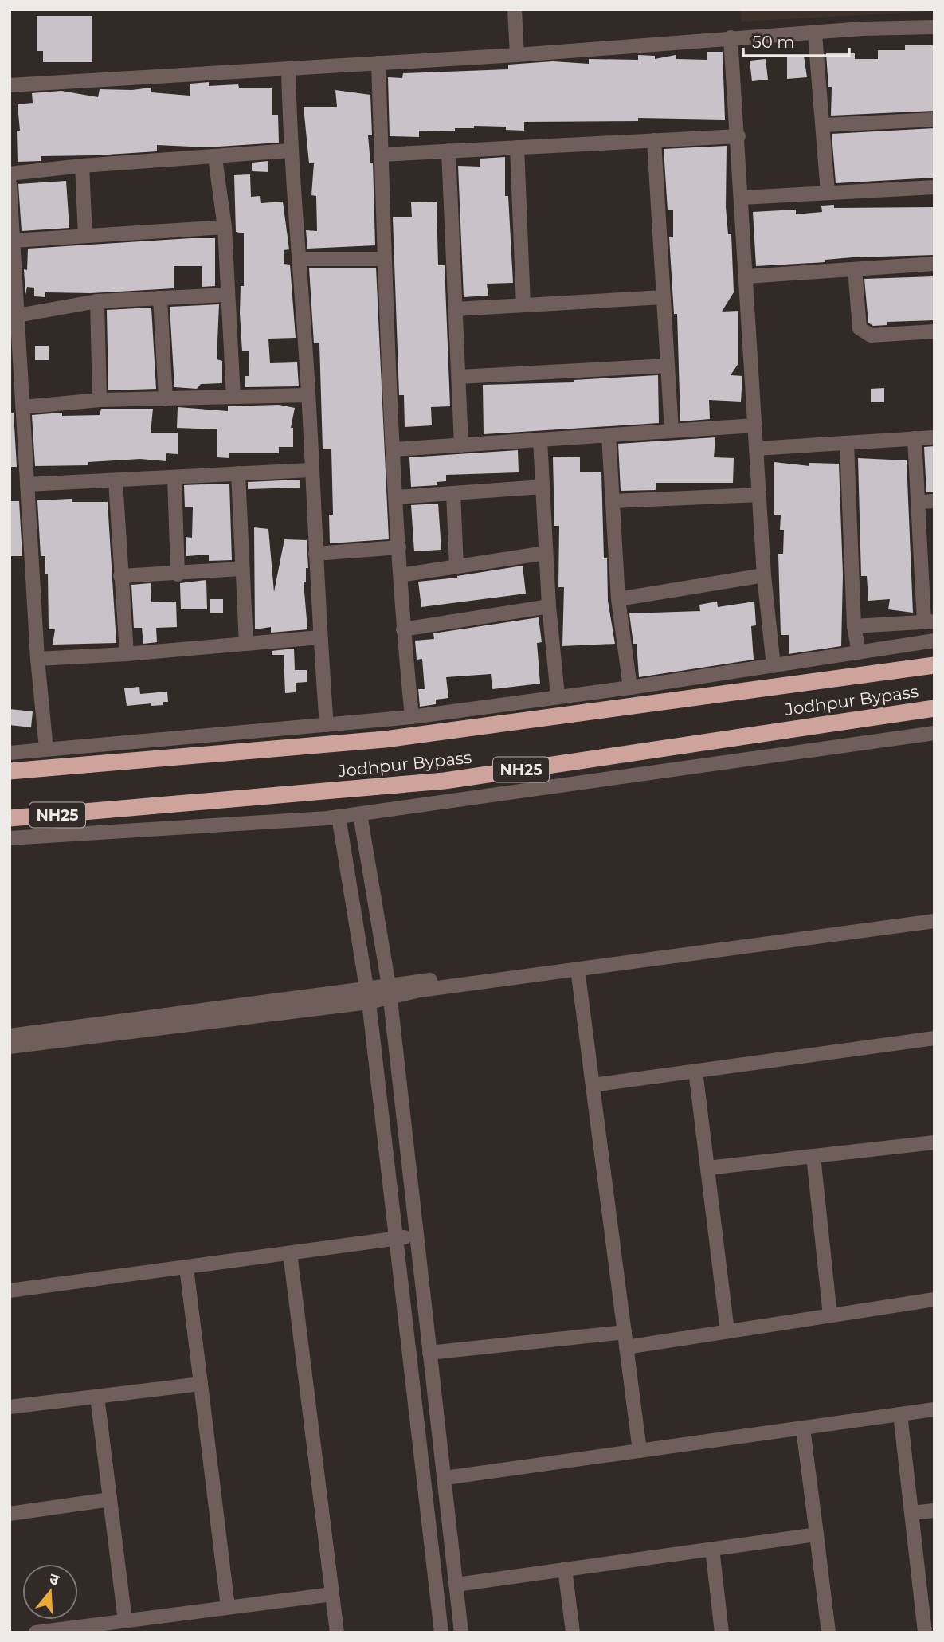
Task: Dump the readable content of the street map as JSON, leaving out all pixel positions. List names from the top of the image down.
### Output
{
  "streets": {
    "highway": ["Jodhpur Bypass", "NH25"]
  },
  "scale_bar": "50 m",
  "north": "top"
}
